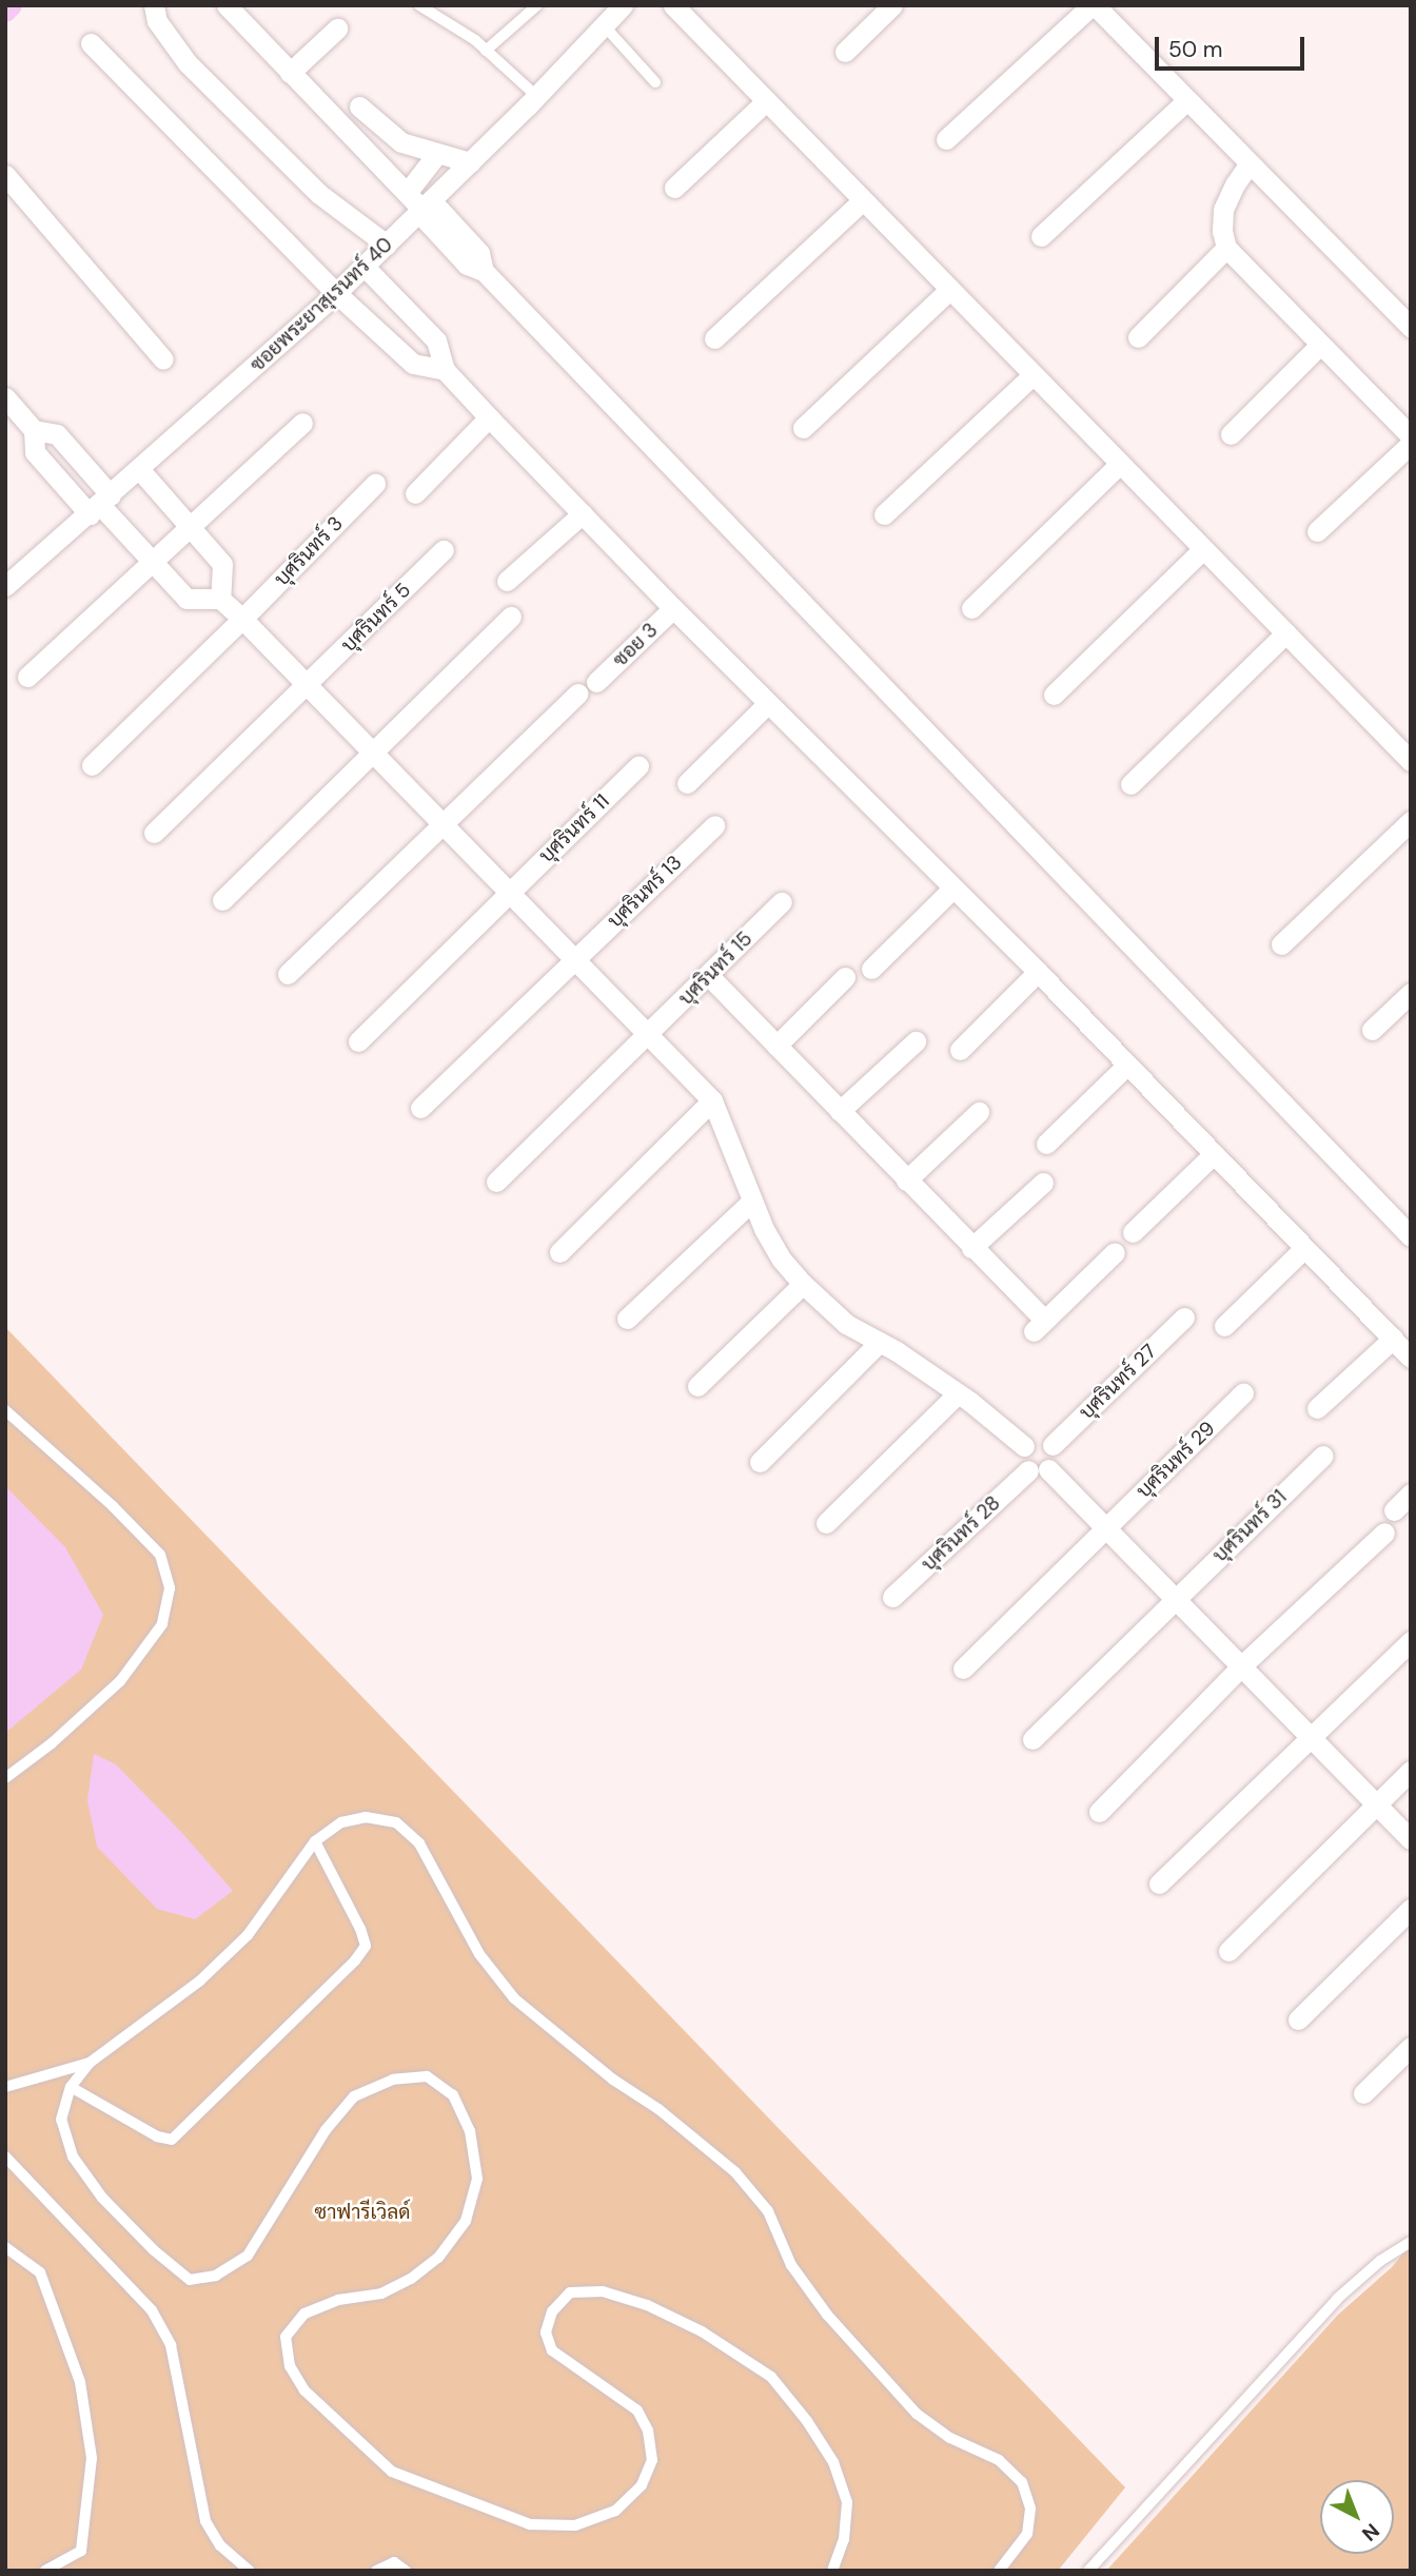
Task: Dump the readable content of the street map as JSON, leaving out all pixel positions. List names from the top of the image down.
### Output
{
  "streets": {
    "street": [
      "ซอยพระยาสุเรนทร์ 40",
      "บุศรินทร์ 3",
      "บุศรินทร์ 5",
      "ซอย 3",
      "บุศรินทร์ 11",
      "บุศรินทร์ 13",
      "บุศรินทร์ 15",
      "บุศรินทร์ 27",
      "บุศรินทร์ 29",
      "บุศรินทร์ 31",
      "บุศรินทร์ 28"
    ]
  },
  "crossings": [
    ["บุศรินทร์ 27", "บุศรินทร์ 28"]
  ],
  "parks": ["ซาฟารีเวิลด์"],
  "scale_bar": "50 m",
  "north": "bottom right"
}
